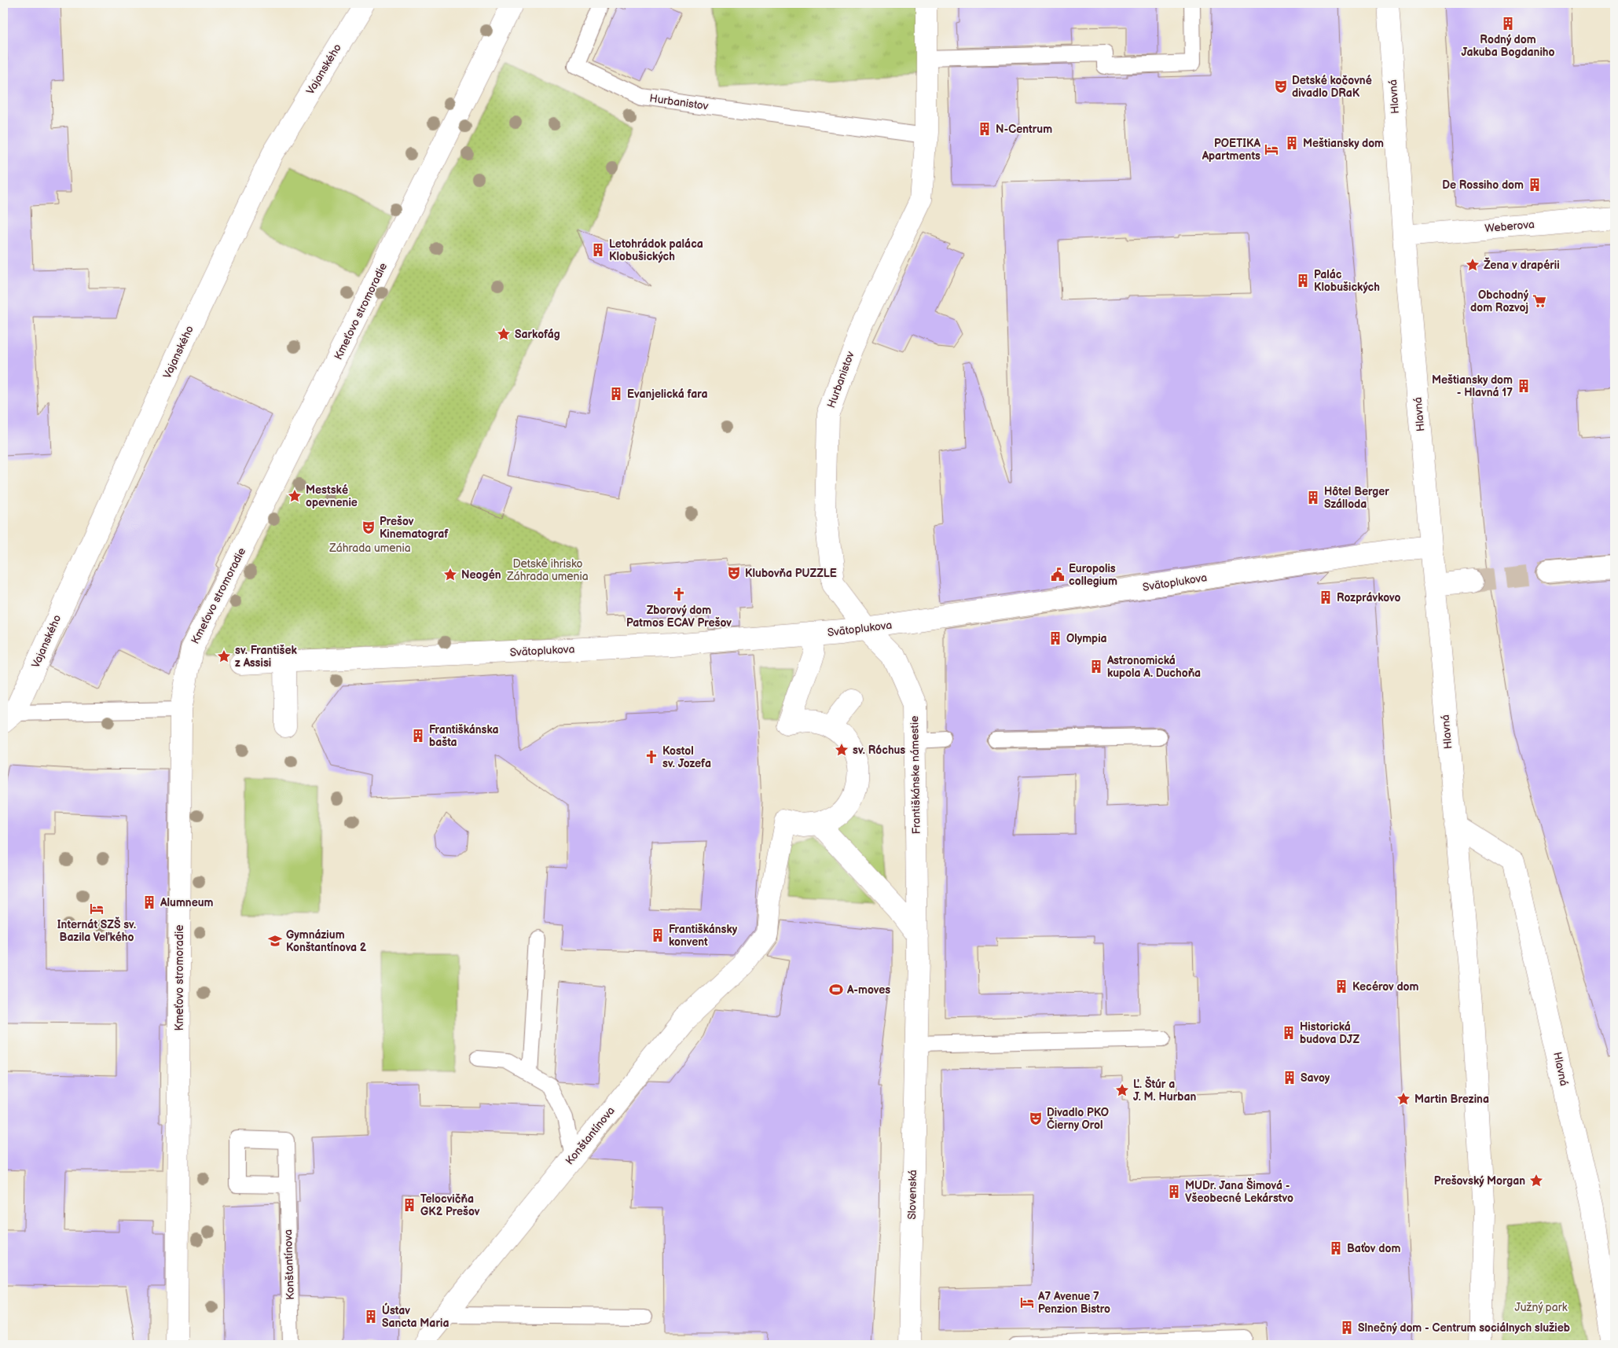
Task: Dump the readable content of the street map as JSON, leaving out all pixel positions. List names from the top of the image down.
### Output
{
  "streets": {
    "street": [
      "Vajanského",
      "Hlavná",
      "Hurbanistov",
      "Weberova",
      "Kmeťovo stromoradie",
      "Svätoplukova",
      "Františkánske námestie",
      "Konštantínova",
      "Slovenská"
    ]
  },
  "crossings": [
    ["Vajanského", "Kmeťovo stromoradie"],
    ["Hlavná", "Weberova"],
    ["Hlavná", "Svätoplukova"],
    ["Hurbanistov", "Svätoplukova"],
    ["Hurbanistov", "Františkánske námestie"],
    ["Svätoplukova", "Františkánske námestie"],
    ["Františkánske námestie", "Slovenská"]
  ],
  "parks": ["Záhrada umenia", "Detské ihrisko Záhrada umenia", "Južný park"],
  "places": {
    "building": [
      "Rodný dom Jakuba Bogdaniho",
      "N-Centrum",
      "Meštiansky dom",
      "De Rossiho dom",
      "Letohrádok paláca Klobušických",
      "Palác Klobušických",
      "Meštiansky dom - Hlavná 17",
      "Evanjelická fara",
      "Hôtel Berger Szálloda",
      "Rozprávkovo",
      "Olympia",
      "Astronomická kupola A. Duchoňa",
      "Františkánska bašta",
      "Alumneum",
      "Františkánsky konvent",
      "Kecérov dom",
      "Historická budova DJZ",
      "Savoy",
      "MUDr. Jana Šimová - Všeobecné Lekárstvo",
      "Telocvičňa GK2 Prešov",
      "Baťov dom",
      "Ústav Sancta Maria",
      "Slnečný dom - Centrum sociálnych služieb"
    ],
    "theatre": [
      "Detské kočovné divadlo DRaK",
      "Prešov Kinematograf",
      "Klubovňa PUZZLE",
      "Divadlo PKO Čierny Orol"
    ],
    "hotel": ["POETIKA Apartments", "Internát SZŠ sv. Bazila Veľkého", "A7 Avenue 7 Penzion Bistro"],
    "place": [
      "Žena v drapérii",
      "Sarkofág",
      "Mestské opevnenie",
      "Neogén",
      "sv. František z Assisi",
      "sv. Róchus",
      "Ľ. Štúr a J. M. Hurban",
      "Martin Brezina",
      "Prešovský Morgan"
    ],
    "supermarket": ["Obchodný dom Rozvoj"],
    "public building": ["Europolis collegium"],
    "church": ["Zborový dom Patmos ECAV Prešov", "Kostol sv. Jozefa"],
    "school or university": ["Gymnázium Konštantínova 2"],
    "sports": ["A-moves"]
  }
}
